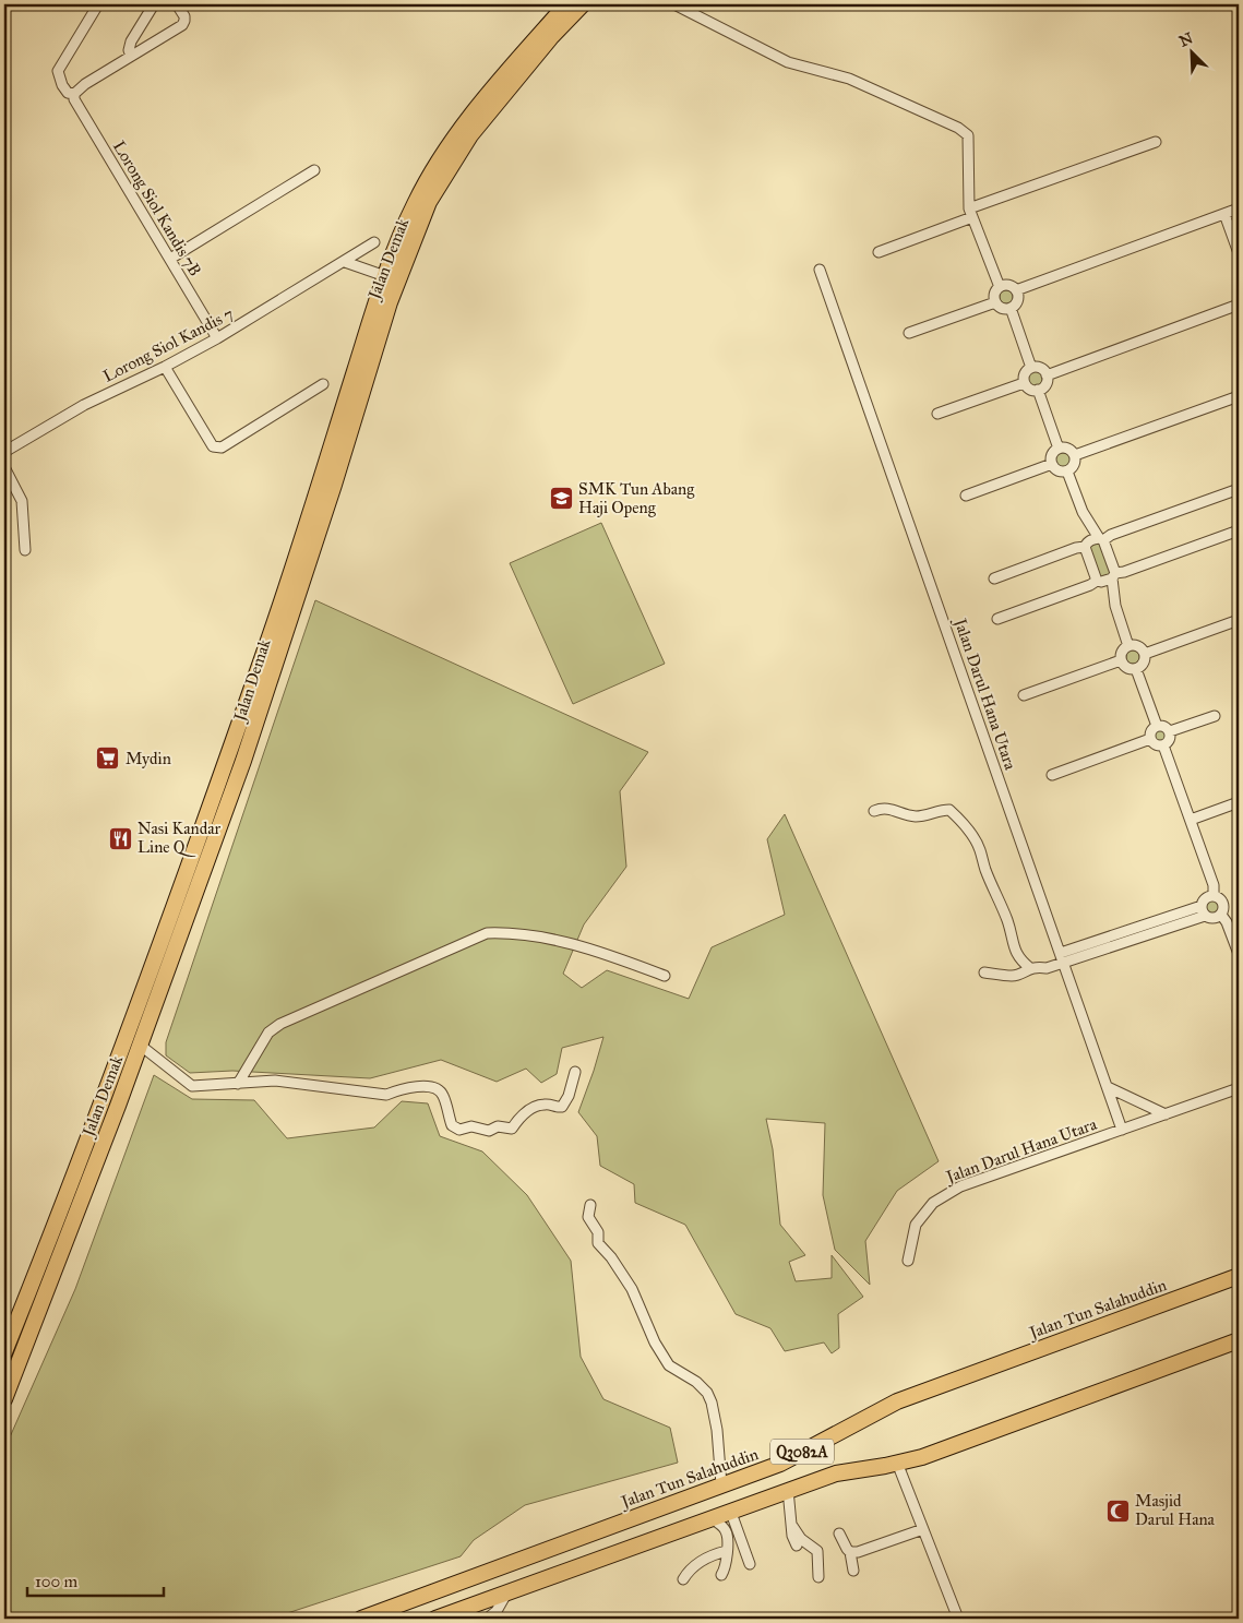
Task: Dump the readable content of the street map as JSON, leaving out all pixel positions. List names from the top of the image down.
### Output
{
  "streets": {
    "highway": ["Jalan Demak", "Jalan Tun Salahuddin", "Q3082A"],
    "street": ["Lorong Siol Kandis 7B", "Lorong Siol Kandis 7", "Jalan Darul Hana Utara"]
  },
  "crossings": [
    ["Lorong Siol Kandis 7B", "Lorong Siol Kandis 7"]
  ],
  "places": {
    "school or university": ["SMK Tun Abang Haji Openg"],
    "supermarket": ["Mydin"],
    "restaurant": ["Nasi Kandar Line Q"],
    "mosque": ["Masjid Darul Hana"]
  },
  "scale_bar": "100 m",
  "north": "top left"
}
